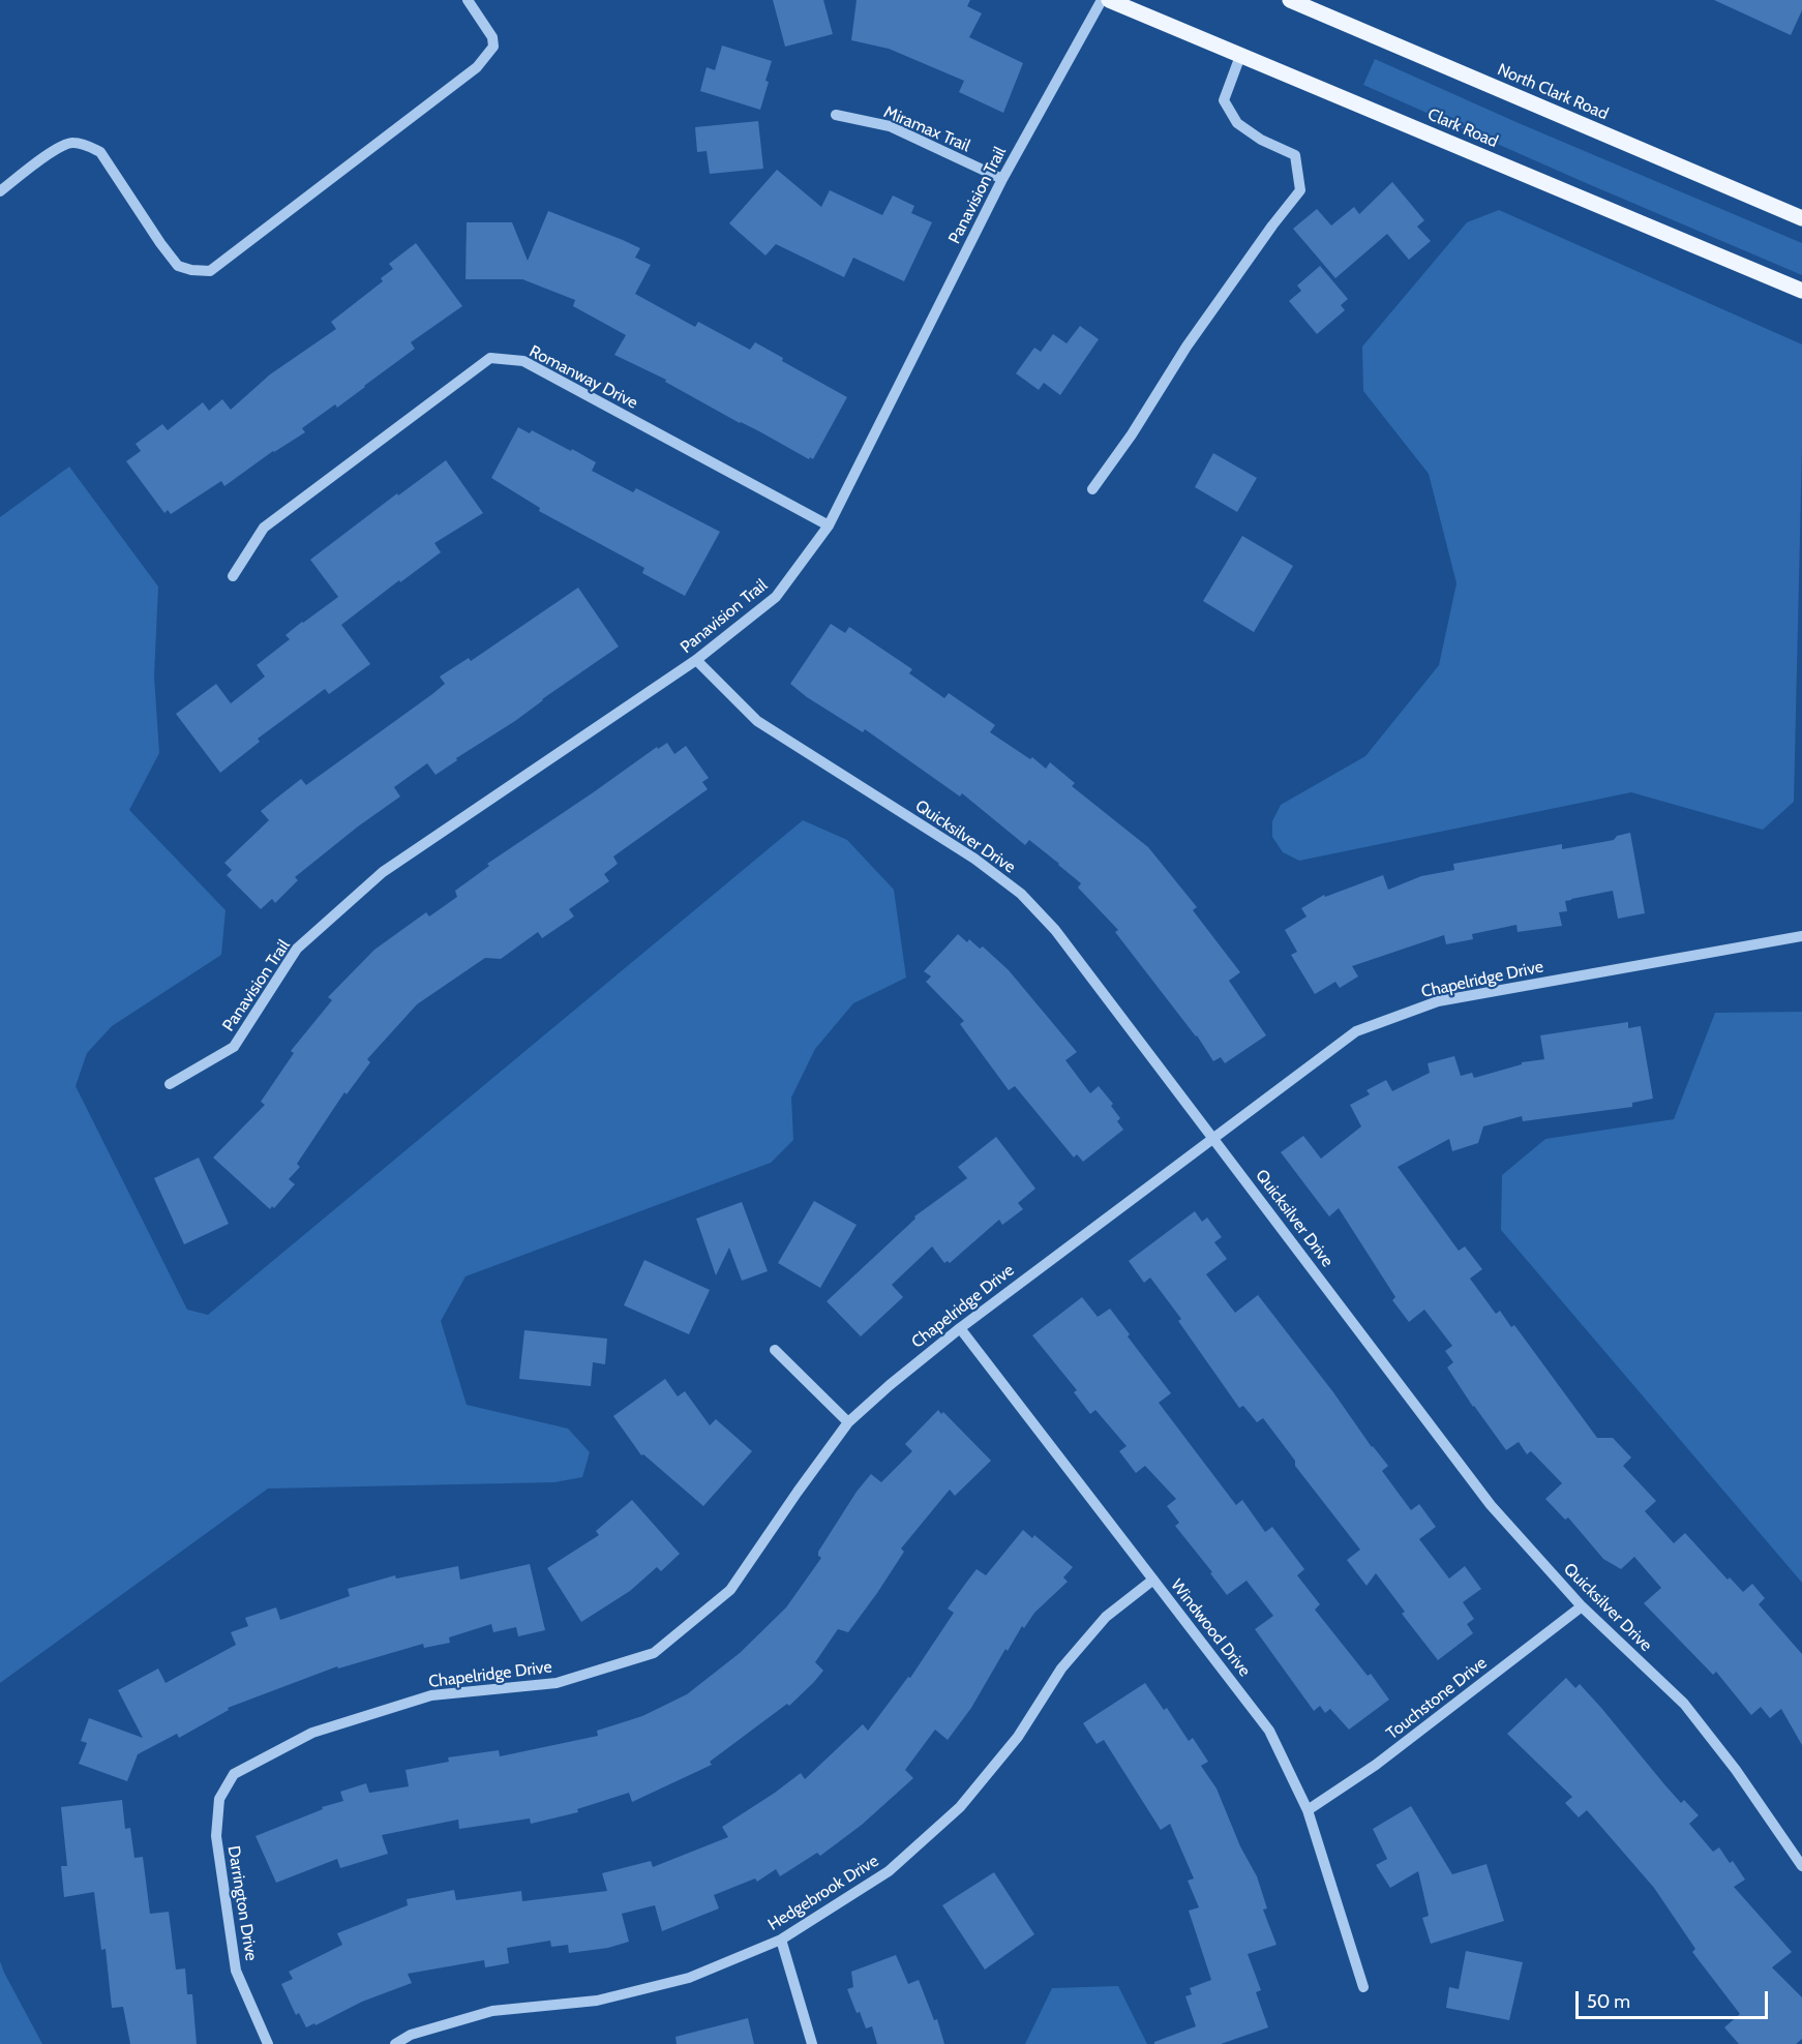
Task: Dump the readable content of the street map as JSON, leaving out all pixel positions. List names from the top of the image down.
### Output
{
  "streets": {
    "main road": ["North Clark Road", "Clark Road"],
    "street": [
      "Miramax Trail",
      "Panavision Trail",
      "Romanway Drive",
      "Quicksilver Drive",
      "Chapelridge Drive",
      "Windwood Drive",
      "Touchstone Drive",
      "Hedgebrook Drive",
      "Darrington Drive"
    ]
  },
  "crossings": [
    ["Miramax Trail", "Panavision Trail"],
    ["Panavision Trail", "Romanway Drive"],
    ["Panavision Trail", "Quicksilver Drive"],
    ["Quicksilver Drive", "Chapelridge Drive"],
    ["Quicksilver Drive", "Touchstone Drive"],
    ["Chapelridge Drive", "Windwood Drive"],
    ["Chapelridge Drive", "Darrington Drive"],
    ["Windwood Drive", "Touchstone Drive"],
    ["Windwood Drive", "Hedgebrook Drive"]
  ],
  "scale_bar": "50 m"
}
